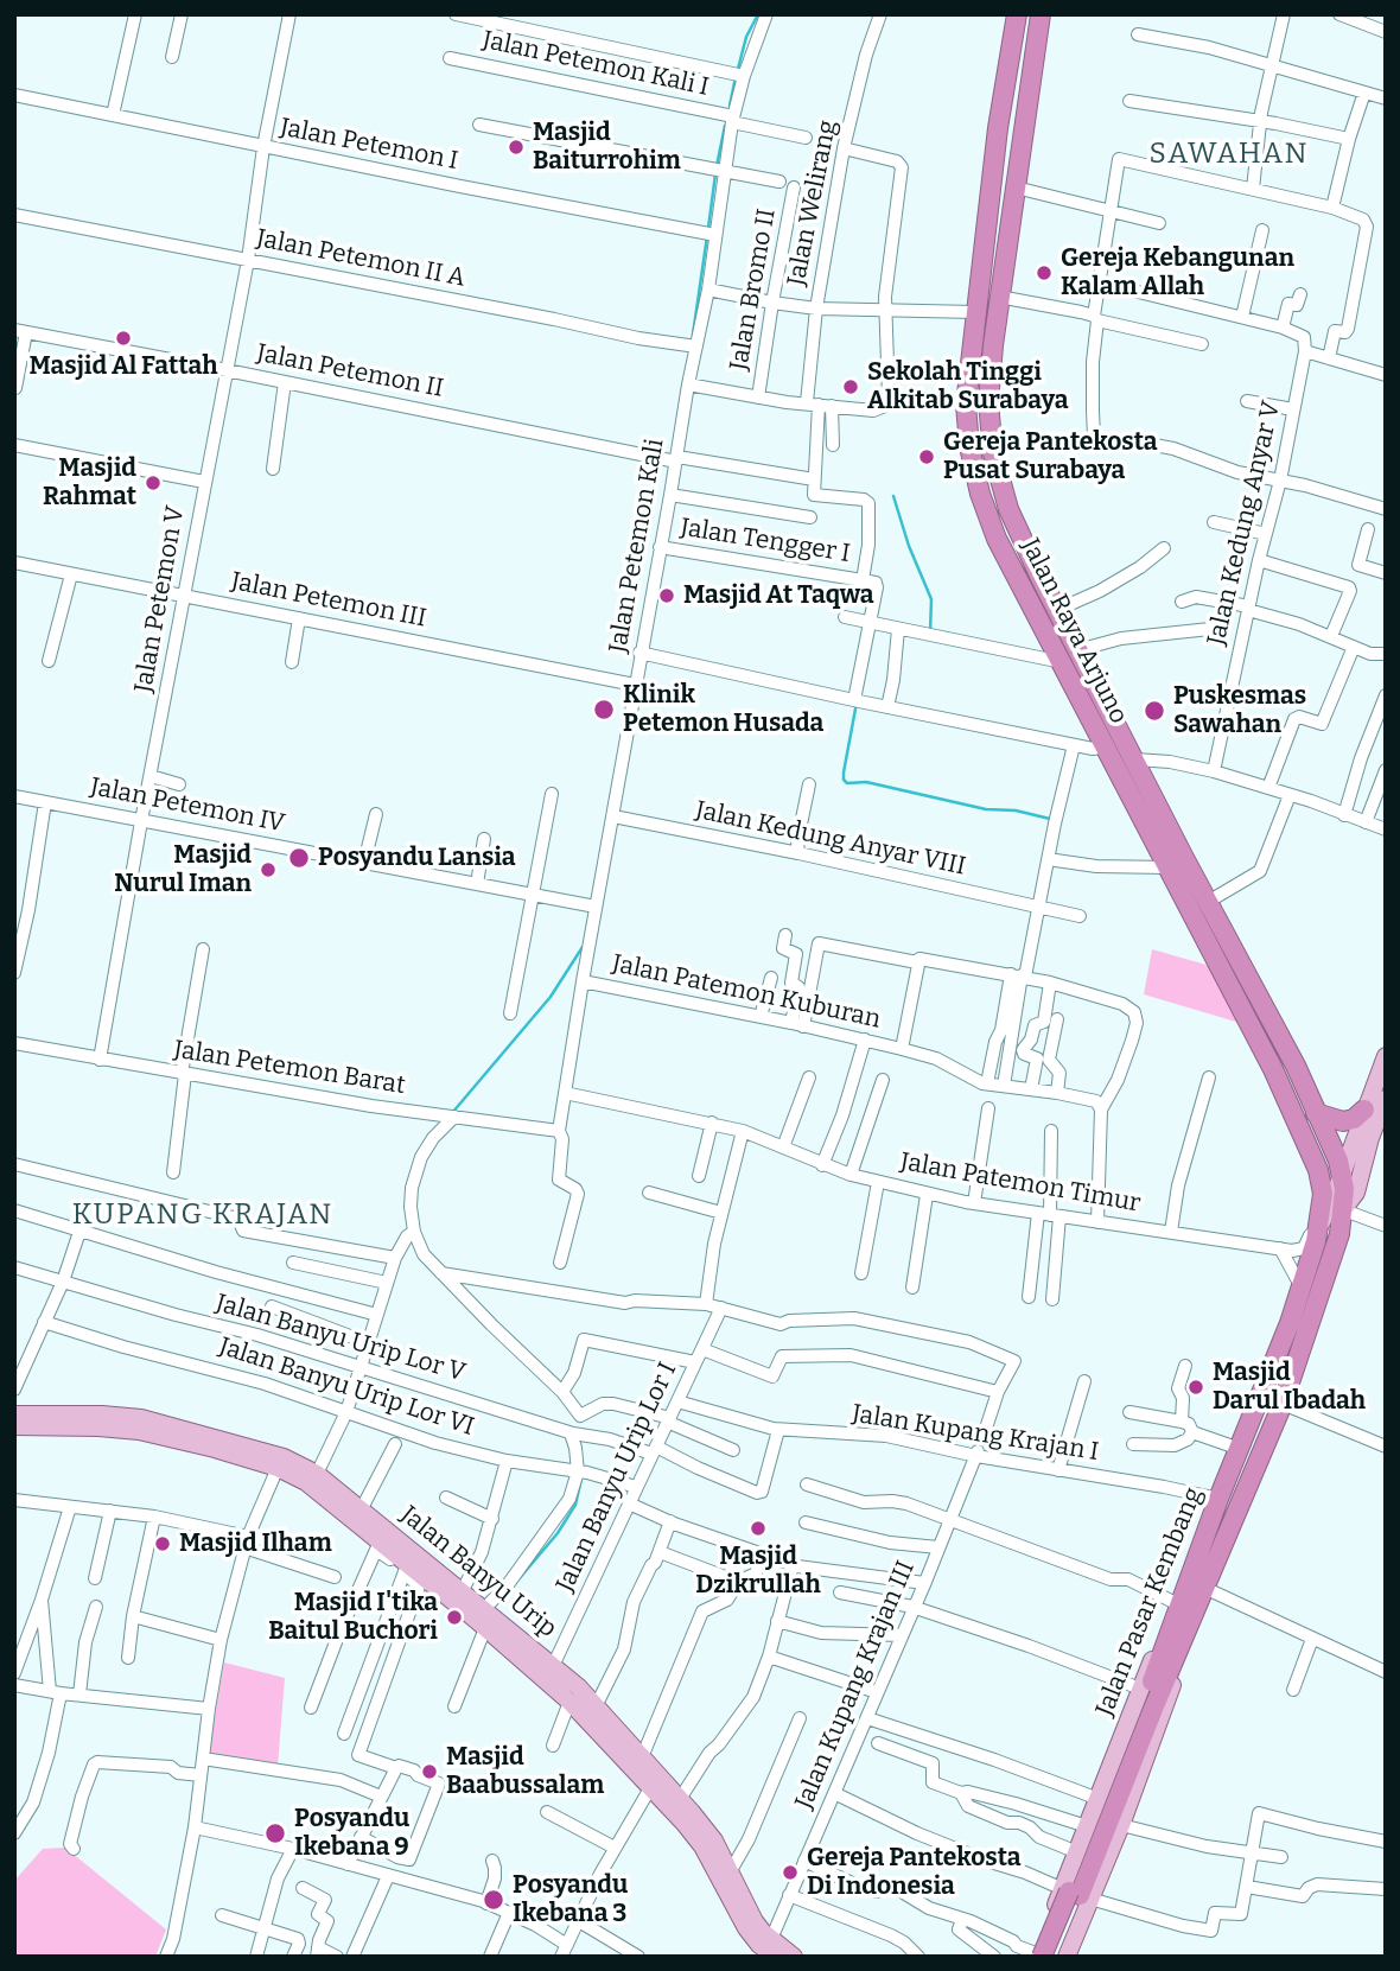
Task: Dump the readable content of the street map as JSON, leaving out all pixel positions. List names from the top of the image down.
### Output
{
  "streets": {
    "highway": ["Jalan Raya Arjuno", "Jalan Pasar Kembang"],
    "main road": ["Jalan Banyu Urip"],
    "street": [
      "Jalan Petemon Kali I",
      "Jalan Petemon I",
      "Jalan Welirang",
      "Jalan Petemon II A",
      "Jalan Bromo II",
      "Jalan Petemon II",
      "Jalan Kedung Anyar V",
      "Jalan Tengger I",
      "Jalan Petemon Kali",
      "Jalan Petemon V",
      "Jalan Petemon III",
      "Jalan Petemon IV",
      "Jalan Kedung Anyar VIII",
      "Jalan Patemon Kuburan",
      "Jalan Petemon Barat",
      "Jalan Patemon Timur",
      "Jalan Banyu Urip Lor V",
      "Jalan Banyu Urip Lor VI",
      "Jalan Kupang Krajan I",
      "Jalan Banyu Urip Lor I",
      "Jalan Kupang Krajan III"
    ]
  },
  "crossings": [
    ["Jalan Petemon Kali I", "Jalan Petemon Kali"],
    ["Jalan Petemon I", "Jalan Petemon Kali"],
    ["Jalan Petemon I", "Jalan Petemon V"],
    ["Jalan Welirang", "Jalan Petemon II"],
    ["Jalan Welirang", "Jalan Tengger I"],
    ["Jalan Petemon II A", "Jalan Petemon Kali"],
    ["Jalan Petemon II A", "Jalan Petemon V"],
    ["Jalan Petemon II", "Jalan Petemon Kali"],
    ["Jalan Petemon II", "Jalan Petemon V"],
    ["Jalan Tengger I", "Jalan Petemon Kali"],
    ["Jalan Petemon Kali", "Jalan Petemon III"],
    ["Jalan Petemon Kali", "Jalan Petemon IV"],
    ["Jalan Petemon Kali", "Jalan Kedung Anyar VIII"],
    ["Jalan Petemon Kali", "Jalan Patemon Kuburan"],
    ["Jalan Petemon Kali", "Jalan Petemon Barat"],
    ["Jalan Petemon Kali", "Jalan Patemon Timur"],
    ["Jalan Petemon V", "Jalan Petemon III"],
    ["Jalan Petemon V", "Jalan Petemon IV"],
    ["Jalan Petemon V", "Jalan Petemon Barat"],
    ["Jalan Raya Arjuno", "Jalan Pasar Kembang"],
    ["Jalan Banyu Urip Lor V", "Jalan Kupang Krajan I"],
    ["Jalan Banyu Urip Lor V", "Jalan Banyu Urip Lor I"],
    ["Jalan Banyu Urip Lor VI", "Jalan Banyu Urip Lor I"],
    ["Jalan Kupang Krajan I", "Jalan Banyu Urip Lor I"],
    ["Jalan Kupang Krajan I", "Jalan Pasar Kembang"],
    ["Jalan Kupang Krajan I", "Jalan Kupang Krajan III"],
    ["Jalan Banyu Urip Lor I", "Jalan Banyu Urip"],
    ["Jalan Banyu Urip Lor I", "Jalan Kupang Krajan III"],
    ["Jalan Banyu Urip", "Jalan Kupang Krajan III"]
  ],
  "districts": ["SAWAHAN", "KUPANG KRAJAN"],
  "places": [
    "Masjid Baiturrohim",
    "Gereja Kebangunan Kalam Allah",
    "Masjid Al Fattah",
    "Sekolah Tinggi Alkitab Surabaya",
    "Gereja Pantekosta Pusat Surabaya",
    "Masjid Rahmat",
    "Masjid At Taqwa",
    "Klinik Petemon Husada",
    "Puskesmas Sawahan",
    "Posyandu Lansia",
    "Masjid Nurul Iman",
    "Masjid Darul Ibadah",
    "Masjid Dzikrullah",
    "Masjid Ilham",
    "Masjid I'tika Baitul Buchori",
    "Masjid Baabussalam",
    "Posyandu Ikebana 9",
    "Gereja Pantekosta Di Indonesia",
    "Posyandu Ikebana 3"
  ]
}
